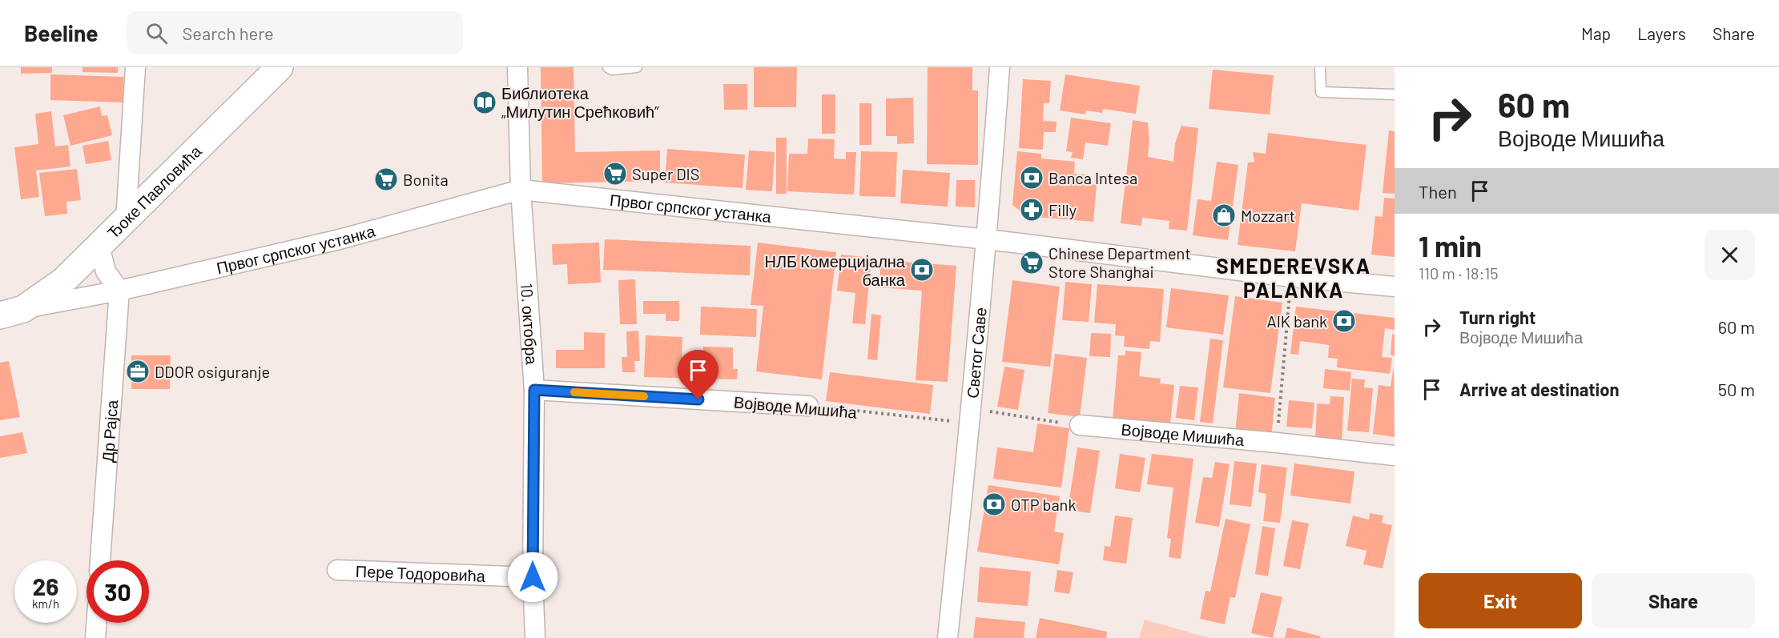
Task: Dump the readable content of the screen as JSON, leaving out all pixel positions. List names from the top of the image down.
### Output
{
  "streets": {
    "main road": ["Ђоке Павловића"],
    "street": [
      "Првог српског устанка",
      "10. октобра",
      "Светог Саве",
      "Војводе Мишића",
      "Др Рајса",
      "Пере Тодоровића"
    ]
  },
  "crossings": [
    ["Ђоке Павловића", "Првог српског устанка"],
    ["Првог српског устанка", "10. октобра"],
    ["Првог српског устанка", "Светог Саве"],
    ["Првог српског устанка", "Др Рајса"],
    ["10. октобра", "Војводе Мишића"],
    ["10. октобра", "Пере Тодоровића"],
    ["Светог Саве", "Војводе Мишића"]
  ],
  "districts": ["SMEDEREVSKA PALANKA"],
  "places": {
    "library": ["Библиотека „Милутин Срећковић”"],
    "supermarket": ["Super DIS", "Bonita", "Chinese Department Store Shanghai"],
    "bank": [
      "Banca Intesa",
      "НЛБ Комерцијална банка",
      "AIK bank",
      "OTP bank"
    ],
    "pharmacy": ["Filly"],
    "shop": ["Mozzart"],
    "office": ["DDOR osiguranje"]
  },
  "page": {
    "header": "Beeline",
    "search": "Search here",
    "nav": ["Map", "Layers", "Share"],
    "turn": ["60 m", "Војводе Мишића"],
    "then": "Then",
    "heading": ["1 min", "110 m · 18:15"],
    "list": [
      {
        "name": "Turn right",
        "note": "Војводе Мишића",
        "value": "60 m"
      },
      {
        "name": "Arrive at destination",
        "value": "50 m"
      }
    ],
    "speed": "26 km/h",
    "limit": "30",
    "buttons": ["Exit", "Share"]
  }
}
